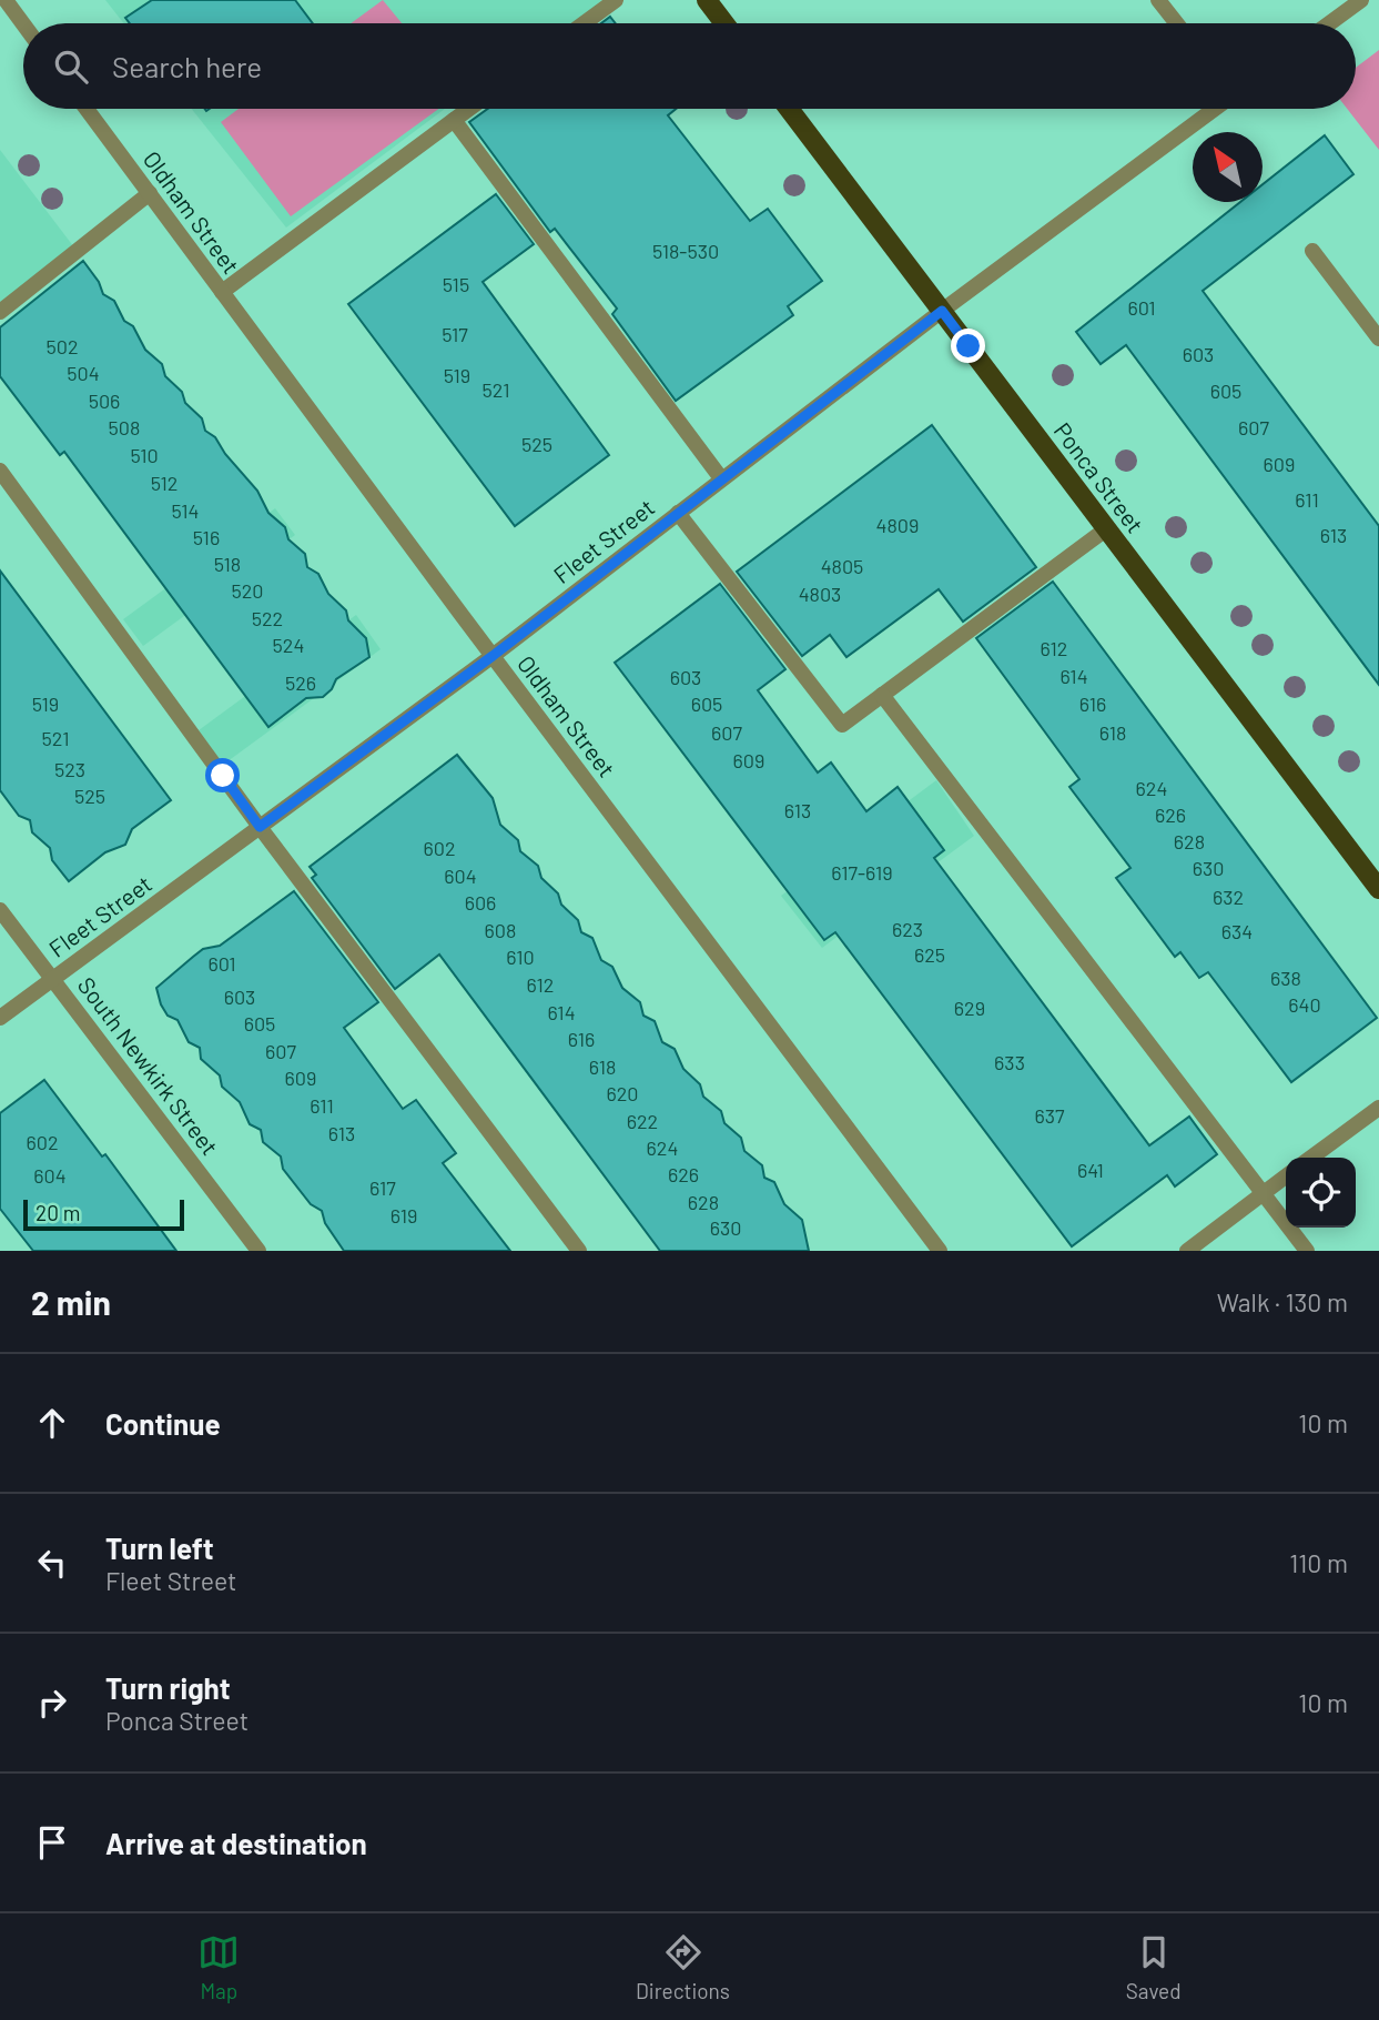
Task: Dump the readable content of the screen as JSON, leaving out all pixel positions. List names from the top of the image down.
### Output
{
  "streets": {
    "main road": ["Ponca Street"],
    "street": ["Oldham Street", "Fleet Street", "South Newkirk Street"]
  },
  "crossings": [
    ["Oldham Street", "Fleet Street"],
    ["Ponca Street", "Fleet Street"],
    ["Fleet Street", "South Newkirk Street"]
  ],
  "house_numbers": [
    "518-530",
    "515",
    "601",
    "517",
    "502",
    "603",
    "504",
    "519",
    "521",
    "605",
    "506",
    "508",
    "607",
    "525",
    "510",
    "609",
    "512",
    "611",
    "514",
    "4809",
    "613",
    "516",
    "518",
    "4805",
    "520",
    "4803",
    "522",
    "524",
    "612",
    "614",
    "603",
    "526",
    "519",
    "605",
    "616",
    "607",
    "618",
    "521",
    "609",
    "523",
    "624",
    "525",
    "613",
    "626",
    "628",
    "602",
    "630",
    "617-619",
    "604",
    "632",
    "606",
    "623",
    "608",
    "634",
    "625",
    "610",
    "601",
    "638",
    "612",
    "603",
    "640",
    "629",
    "614",
    "605",
    "616",
    "607",
    "633",
    "618",
    "609",
    "620",
    "611",
    "637",
    "622",
    "613",
    "602",
    "624",
    "641",
    "626",
    "604",
    "617",
    "628",
    "619",
    "630"
  ],
  "scale_bar": "20 m",
  "north": "top left",
  "page": {
    "search": "Search here",
    "scale": "20 m",
    "heading": ["2 min", "Walk · 130 m"],
    "list": [
      ["Continue", "10 m"],
      ["Turn left", "Fleet Street", "110 m"],
      ["Turn right", "Ponca Street", "10 m"],
      "Arrive at destination"
    ],
    "nav": ["Map", "Directions", "Saved"]
  }
}
